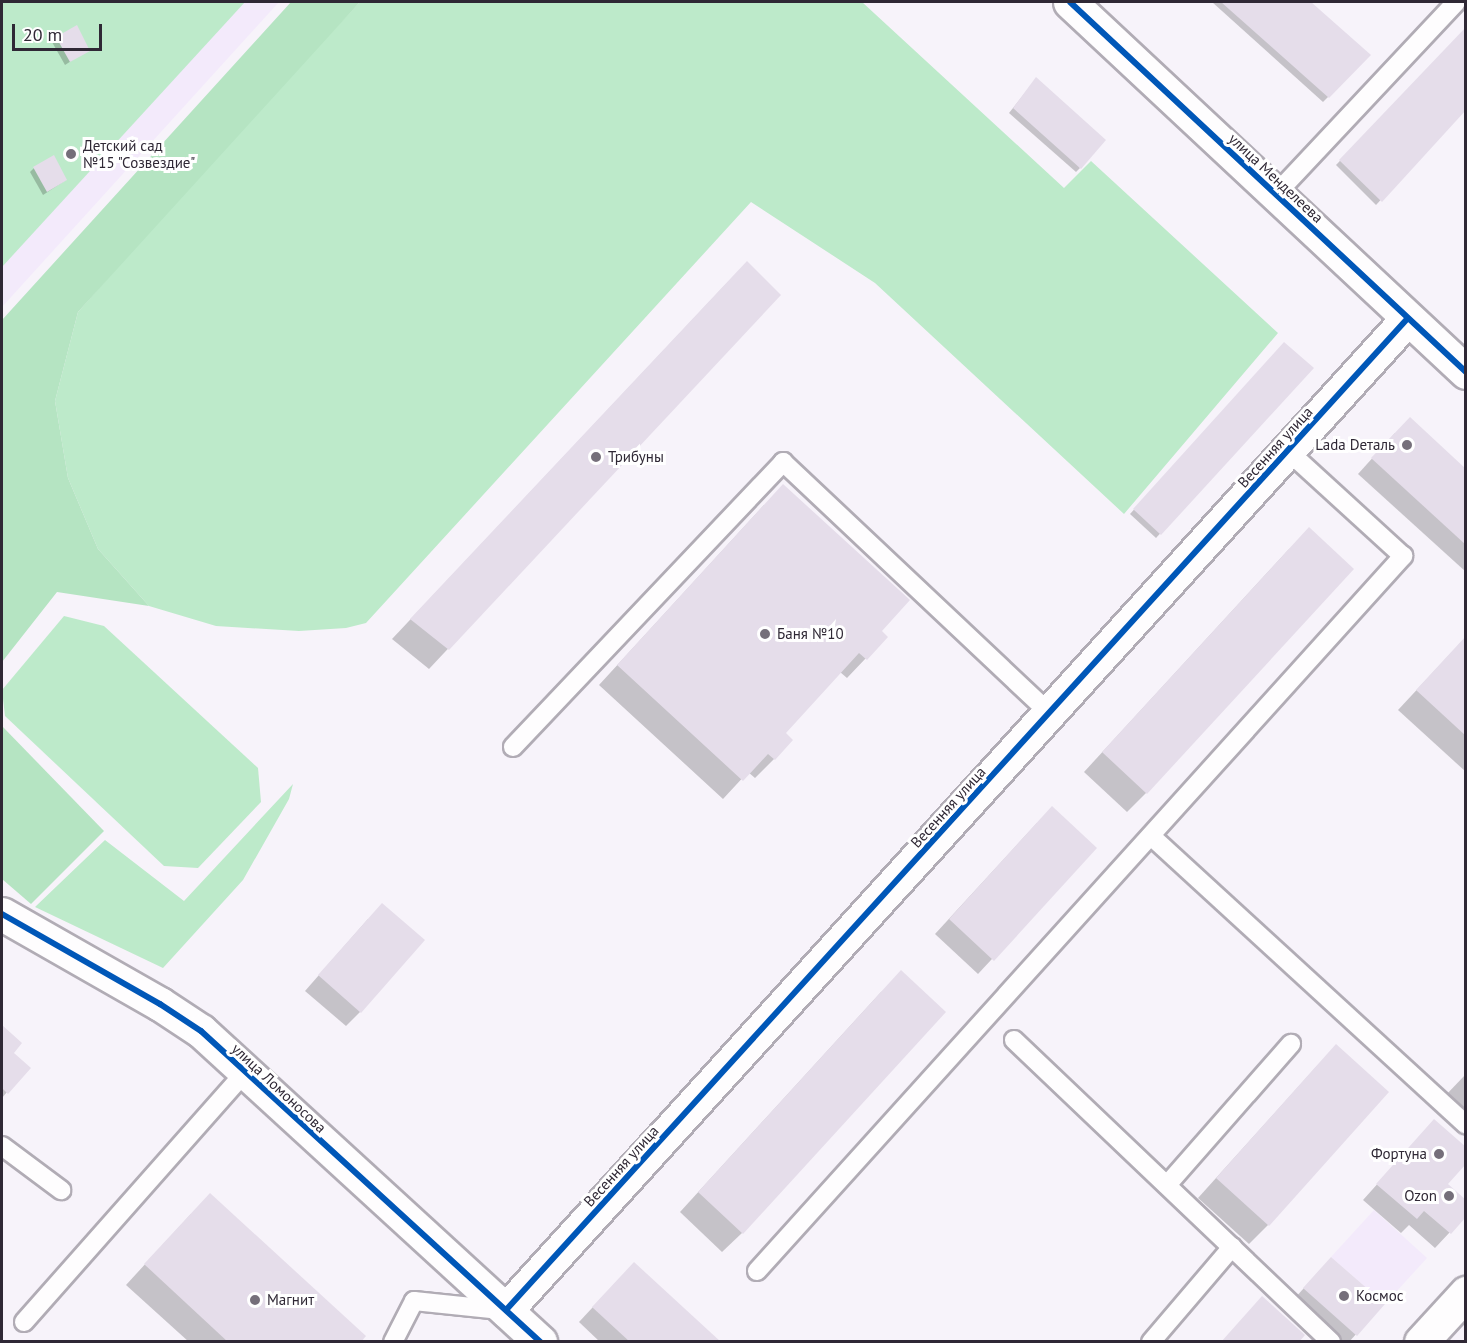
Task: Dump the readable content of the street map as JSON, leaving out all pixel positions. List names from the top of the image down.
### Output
{
  "streets": {
    "street": ["улица Менделеева", "Весенняя улица", "улица Ломоносова"]
  },
  "crossings": [
    ["улица Менделеева", "Весенняя улица"],
    ["Весенняя улица", "улица Ломоносова"]
  ],
  "places": [
    "Детский сад №15 \"Созвездие\"",
    "Lada Dеталь",
    "Трибуны",
    "Баня №10",
    "Фортуна",
    "Ozon",
    "Космос",
    "Магнит"
  ],
  "scale_bar": "20 m"
}
